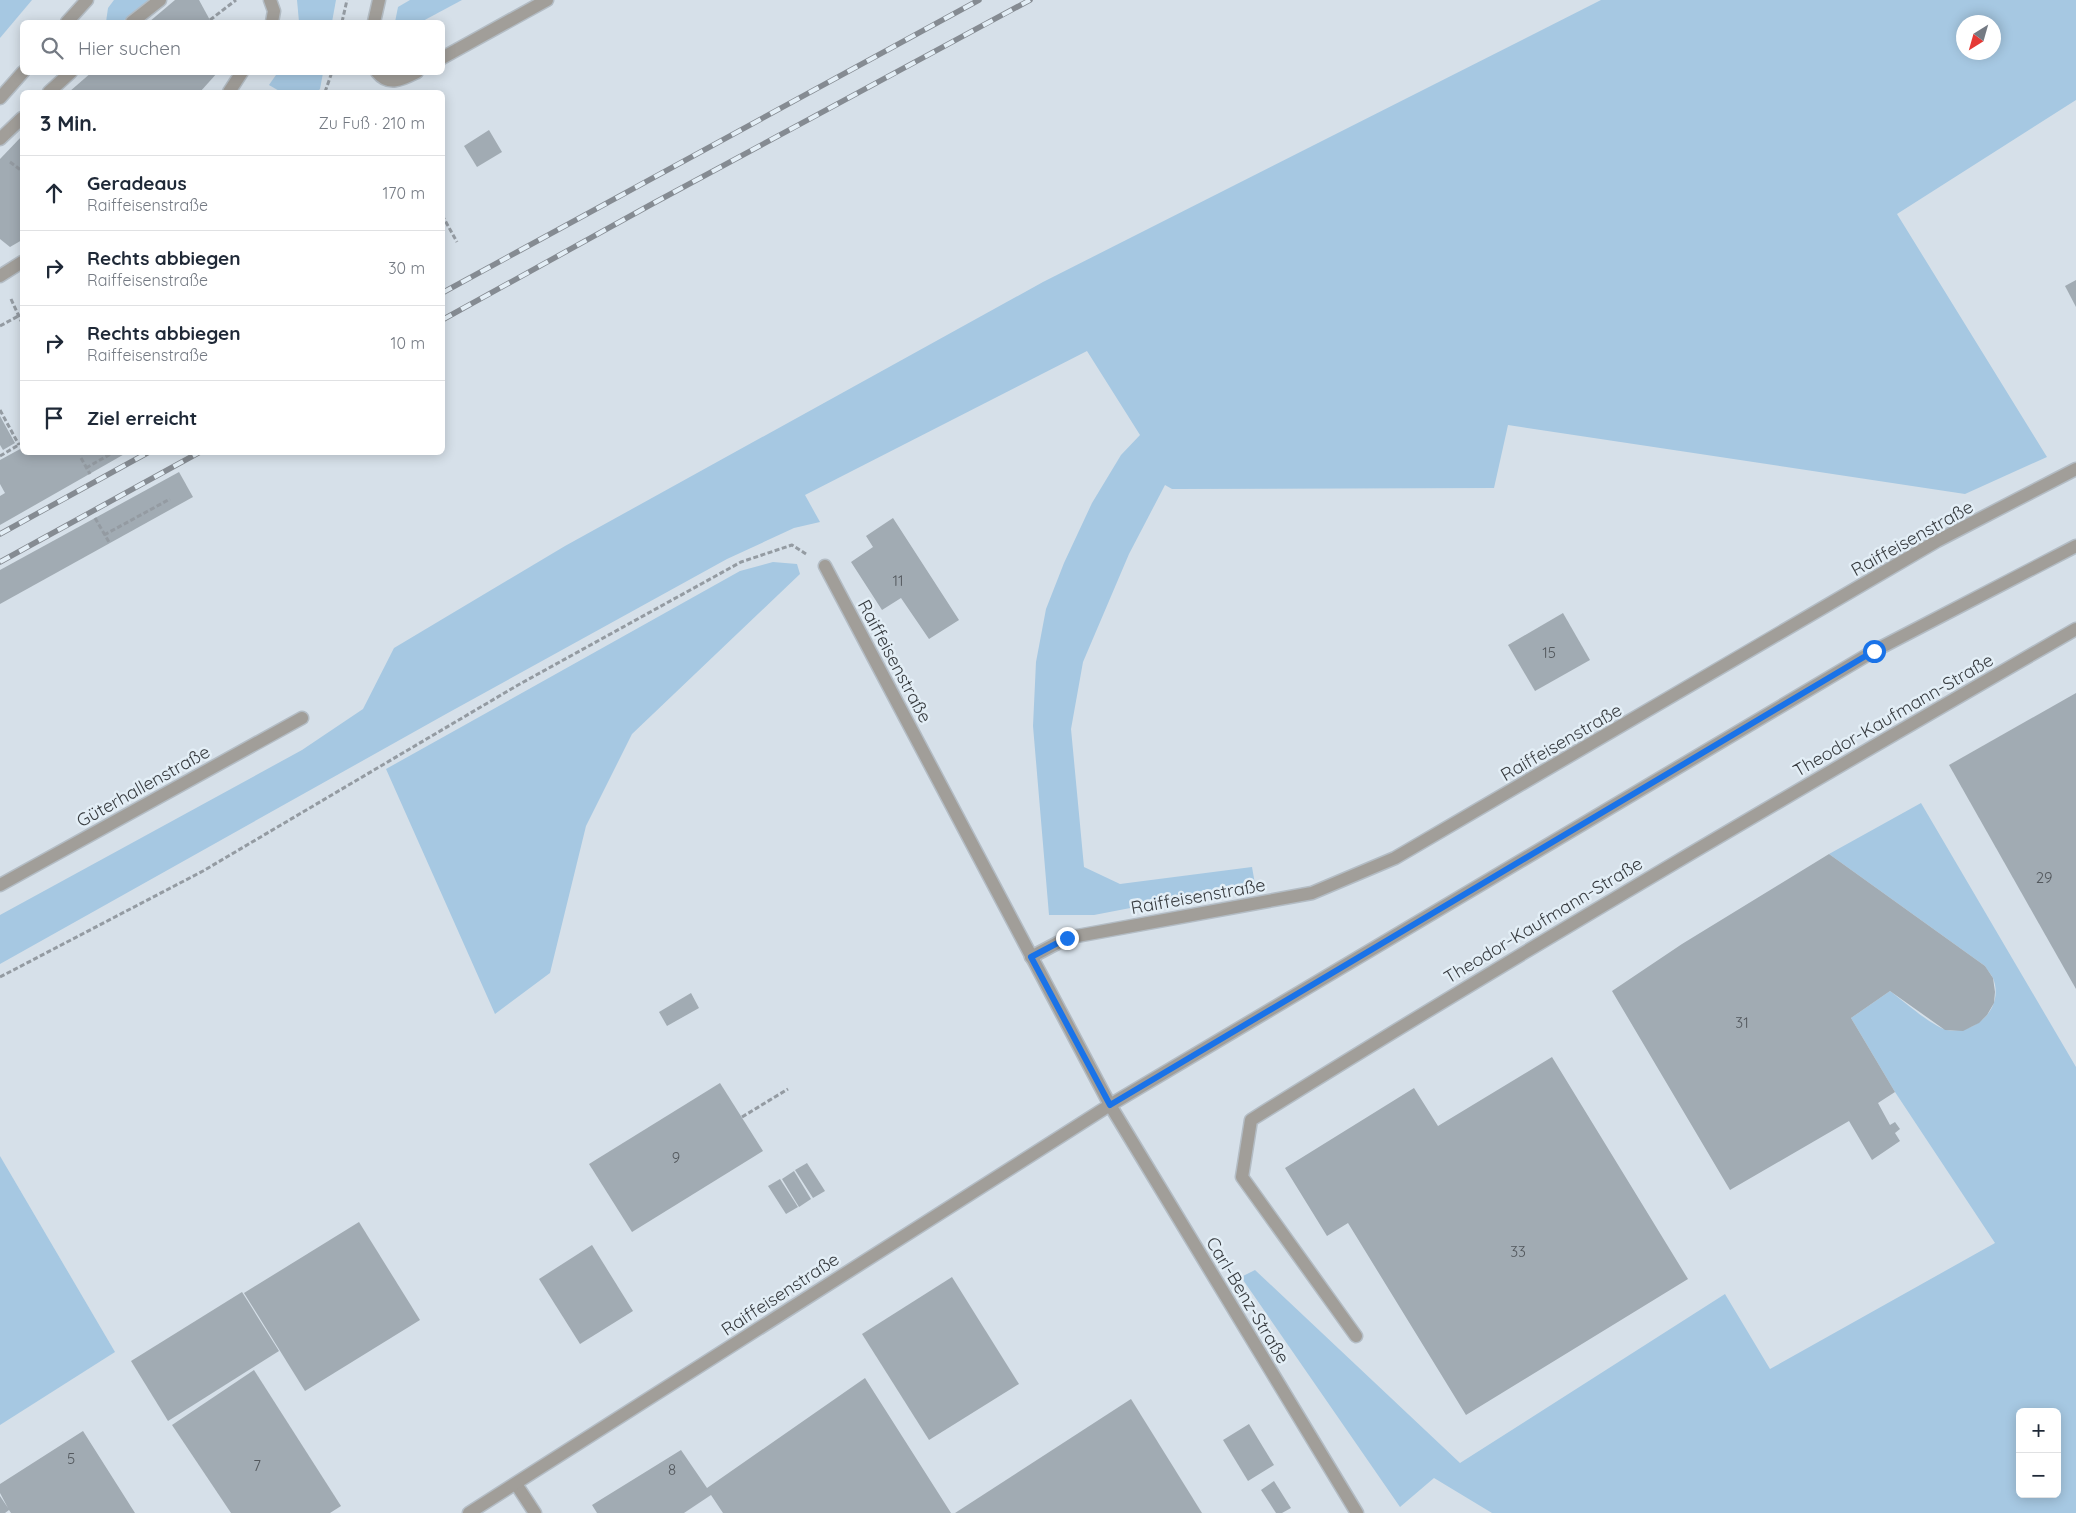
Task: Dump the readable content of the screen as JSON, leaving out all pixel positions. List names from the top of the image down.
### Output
{
  "streets": {
    "street": [
      "Raiffeisenstraße",
      "Theodor-Kaufmann-Straße",
      "Güterhallenstraße",
      "Carl-Benz-Straße"
    ]
  },
  "crossings": [
    ["Raiffeisenstraße", "Carl-Benz-Straße"]
  ],
  "house_numbers": [
    "11",
    "15",
    "29",
    "31",
    "9",
    "33",
    "5",
    "7",
    "8"
  ],
  "north": "bottom left",
  "page": {
    "search": "Hier suchen",
    "heading": ["3 Min.", "Zu Fuß · 210 m"],
    "list": [
      ["Geradeaus", "Raiffeisenstraße", "170 m"],
      ["Rechts abbiegen", "Raiffeisenstraße", "30 m"],
      ["Rechts abbiegen", "Raiffeisenstraße", "10 m"],
      "Ziel erreicht"
    ],
    "map_buttons": ["+", "−"]
  }
}
